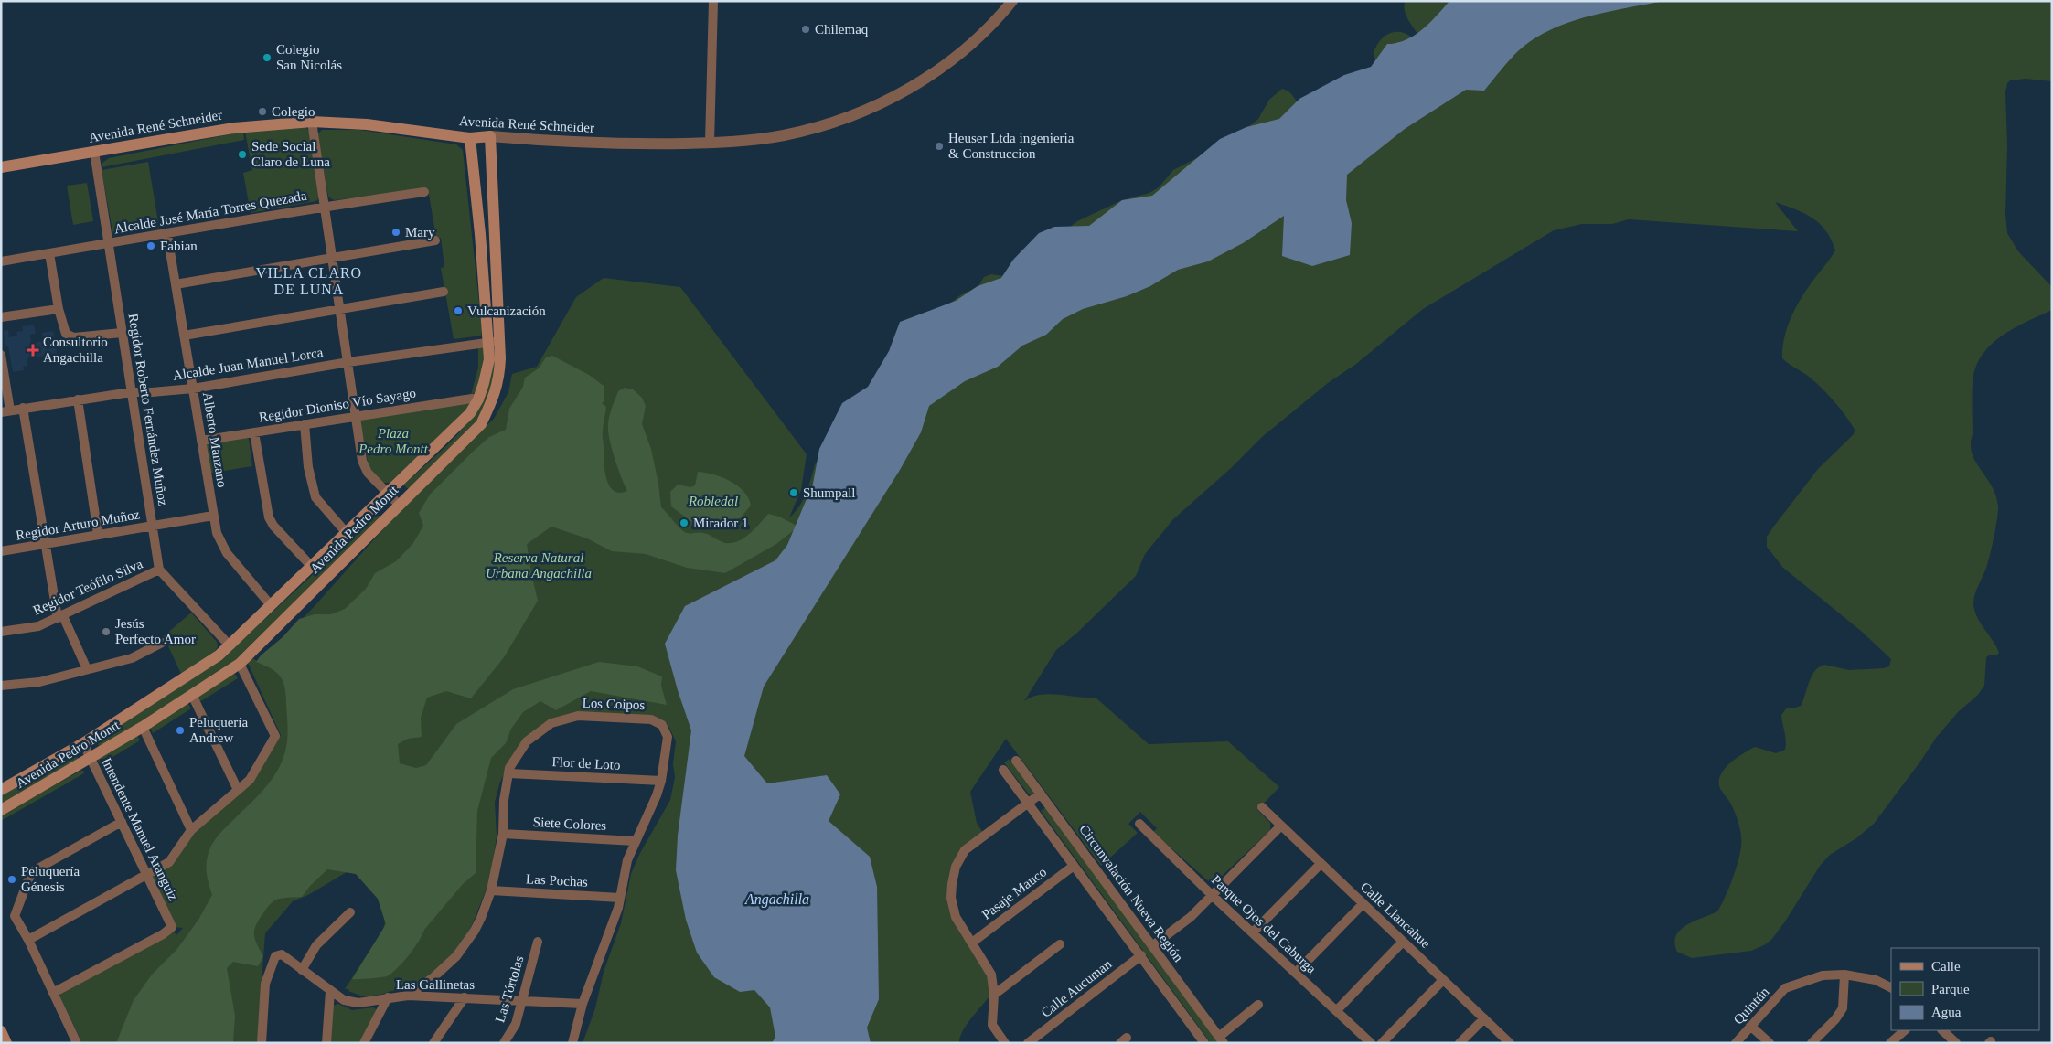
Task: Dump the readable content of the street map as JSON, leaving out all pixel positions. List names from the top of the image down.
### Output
{
  "streets": {
    "main road": ["Avenida René Schneider", "Avenida Pedro Montt"],
    "street": [
      "Alcalde José María Torres Quezada",
      "Alcalde Juan Manuel Lorca",
      "Regidor Dioniso Vío Sayago",
      "Regidor Roberto Fernández Muñoz",
      "Alberto Manzano",
      "Regidor Arturo Muñoz",
      "Regidor Teófilo Silva",
      "Los Coipos",
      "Flor de Loto",
      "Siete Colores",
      "Intendente Manuel Aranguiz",
      "Las Pochas",
      "Pasaje Mauco",
      "Circunvalación Nueva Región",
      "Calle Llancahue",
      "Parque Ojos del Caburga",
      "Las Gallinetas",
      "Calle Aucuman",
      "Las Tórtolas",
      "Quintún"
    ]
  },
  "crossings": [
    ["Avenida René Schneider", "Regidor Roberto Fernández Muñoz"],
    ["Avenida René Schneider", "Avenida Pedro Montt"],
    ["Alcalde José María Torres Quezada", "Regidor Roberto Fernández Muñoz"],
    ["Alcalde José María Torres Quezada", "Alberto Manzano"],
    ["Alcalde Juan Manuel Lorca", "Regidor Roberto Fernández Muñoz"],
    ["Alcalde Juan Manuel Lorca", "Alberto Manzano"],
    ["Alcalde Juan Manuel Lorca", "Avenida Pedro Montt"],
    ["Regidor Dioniso Vío Sayago", "Alberto Manzano"],
    ["Regidor Dioniso Vío Sayago", "Avenida Pedro Montt"],
    ["Regidor Roberto Fernández Muñoz", "Regidor Arturo Muñoz"],
    ["Regidor Roberto Fernández Muñoz", "Regidor Teófilo Silva"],
    ["Alberto Manzano", "Regidor Arturo Muñoz"],
    ["Alberto Manzano", "Avenida Pedro Montt"],
    ["Avenida Pedro Montt", "Intendente Manuel Aranguiz"],
    ["Los Coipos", "Flor de Loto"],
    ["Los Coipos", "Siete Colores"],
    ["Los Coipos", "Las Pochas"],
    ["Los Coipos", "Las Gallinetas"],
    ["Pasaje Mauco", "Circunvalación Nueva Región"],
    ["Circunvalación Nueva Región", "Calle Aucuman"],
    ["Las Gallinetas", "Las Tórtolas"]
  ],
  "districts": ["VILLA CLARO DE LUNA"],
  "water": ["Angachilla"],
  "parks": ["Plaza Pedro Montt", "Robledal", "Reserva Natural Urbana Angachilla"],
  "places": {
    "other": [
      "Chilemaq",
      "Colegio San Nicolás",
      "Colegio",
      "Heuser Ltda ingenieria & Construccion",
      "Sede Social Claro de Luna",
      "Mary",
      "Fabian",
      "Vulcanización",
      "Shumpall",
      "Mirador 1",
      "Jesús Perfecto Amor",
      "Peluquería Andrew",
      "Peluquería Génesis"
    ],
    "health": ["Consultorio Angachilla"]
  },
  "legend": ["Calle", "Parque", "Agua"]
}
